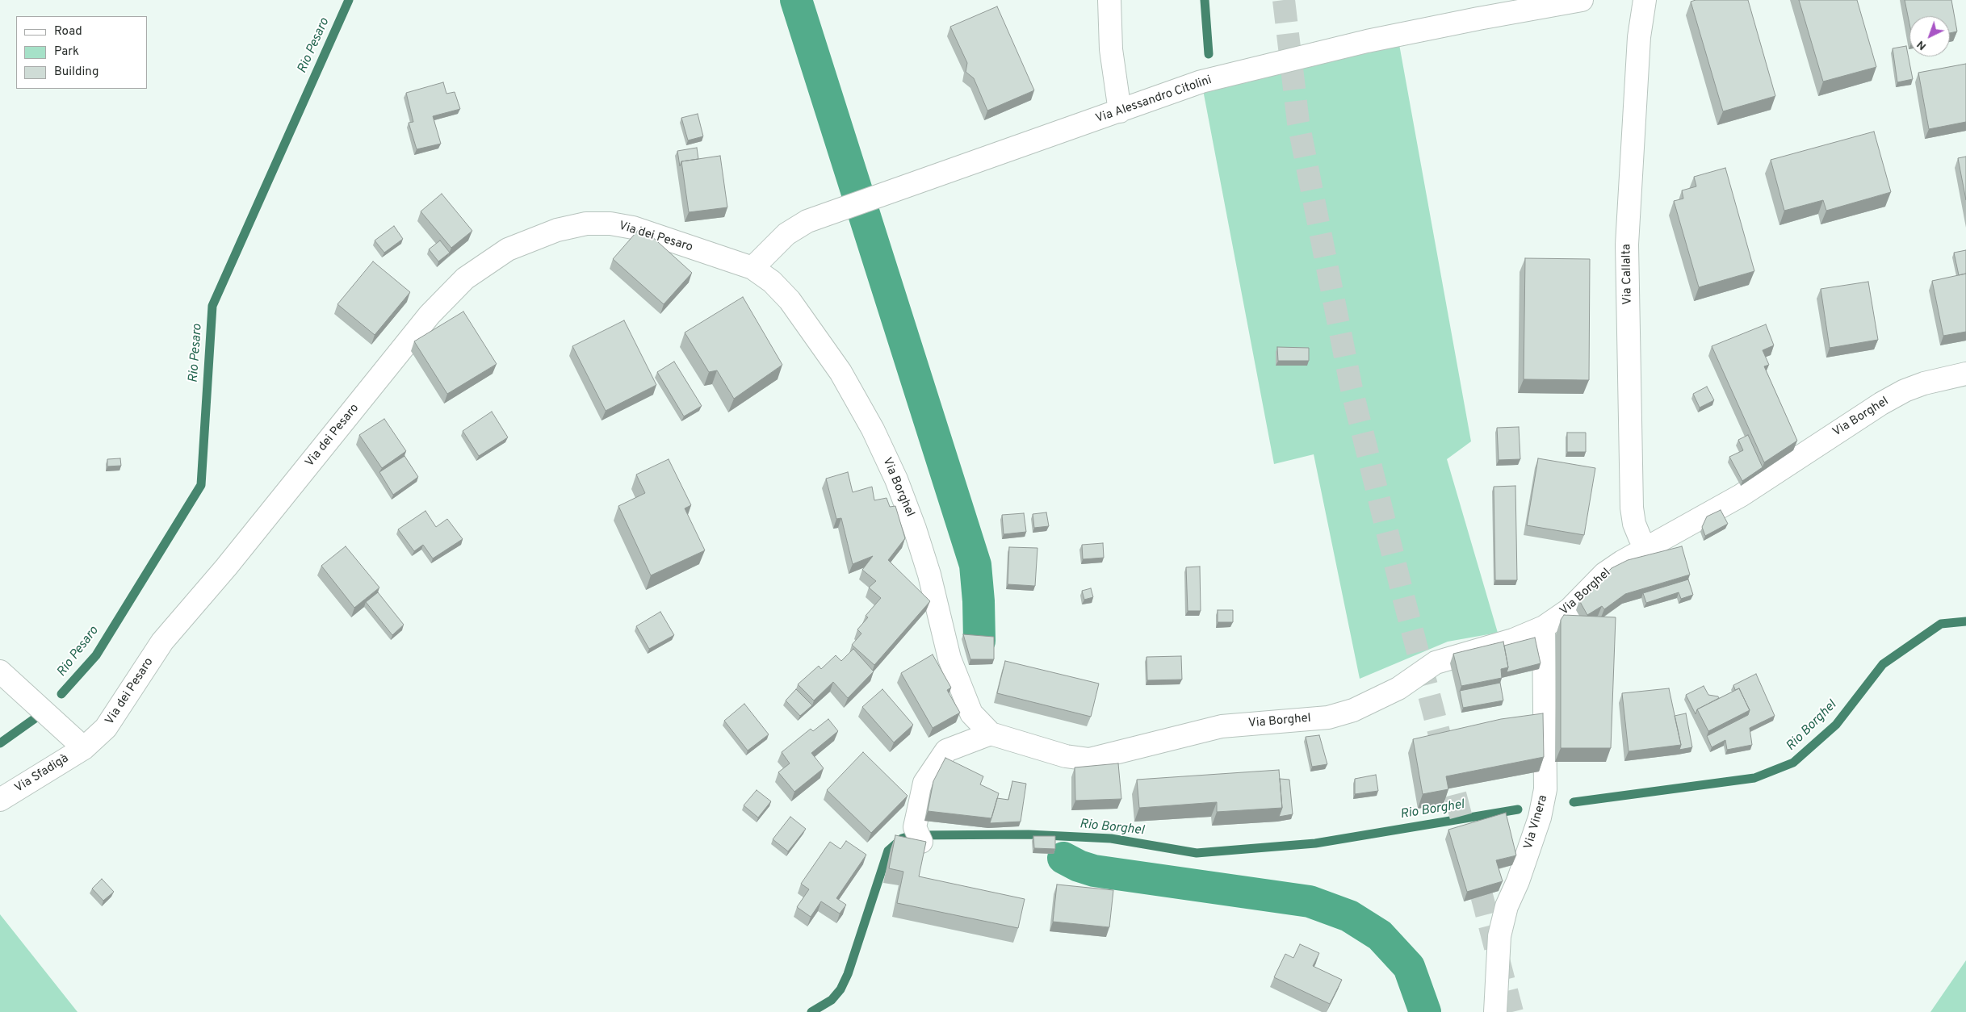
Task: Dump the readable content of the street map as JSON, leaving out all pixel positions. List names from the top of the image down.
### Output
{
  "streets": {
    "street": [
      "Via Alessandro Citolini",
      "Via dei Pesaro",
      "Via Callalta",
      "Via Borghel",
      "Via Sfadigà",
      "Via Vinera"
    ]
  },
  "crossings": [
    ["Via Alessandro Citolini", "Via dei Pesaro"],
    ["Via Alessandro Citolini", "Via Borghel"],
    ["Via dei Pesaro", "Via Borghel"],
    ["Via dei Pesaro", "Via Sfadigà"],
    ["Via Callalta", "Via Borghel"],
    ["Via Borghel", "Via Vinera"]
  ],
  "water": ["Rio Pesaro", "Rio Borghel"],
  "legend": ["Road", "Park", "Building"],
  "north": "bottom left"
}
